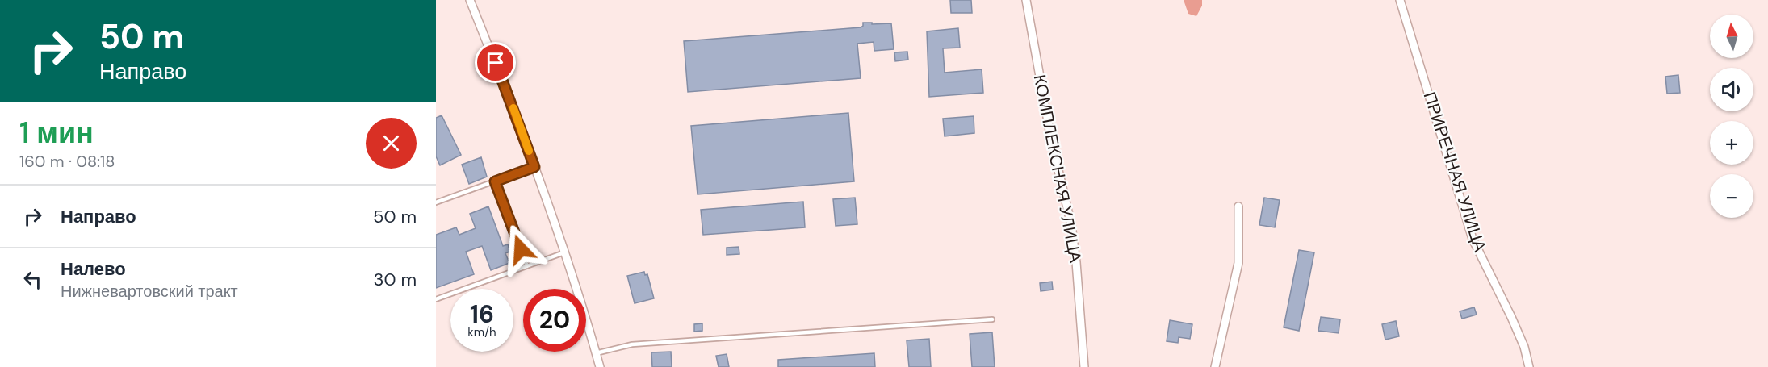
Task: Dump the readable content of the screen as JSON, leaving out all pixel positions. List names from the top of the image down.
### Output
{
  "streets": {
    "street": ["КОМПЛЕКСНАЯ УЛИЦА", "ПРИРЕЧНАЯ УЛИЦА"]
  },
  "north": "top",
  "page": {
    "turn": ["50 m", "Направо"],
    "map_buttons": ["+", "−"],
    "heading": ["1 мин", "160 m · 08:18"],
    "list": [
      {
        "name": "Направо",
        "value": "50 m"
      },
      {
        "name": "Налево",
        "note": "Нижневартовский тракт",
        "value": "30 m"
      }
    ],
    "speed": "16 km/h",
    "limit": "20"
  }
}
